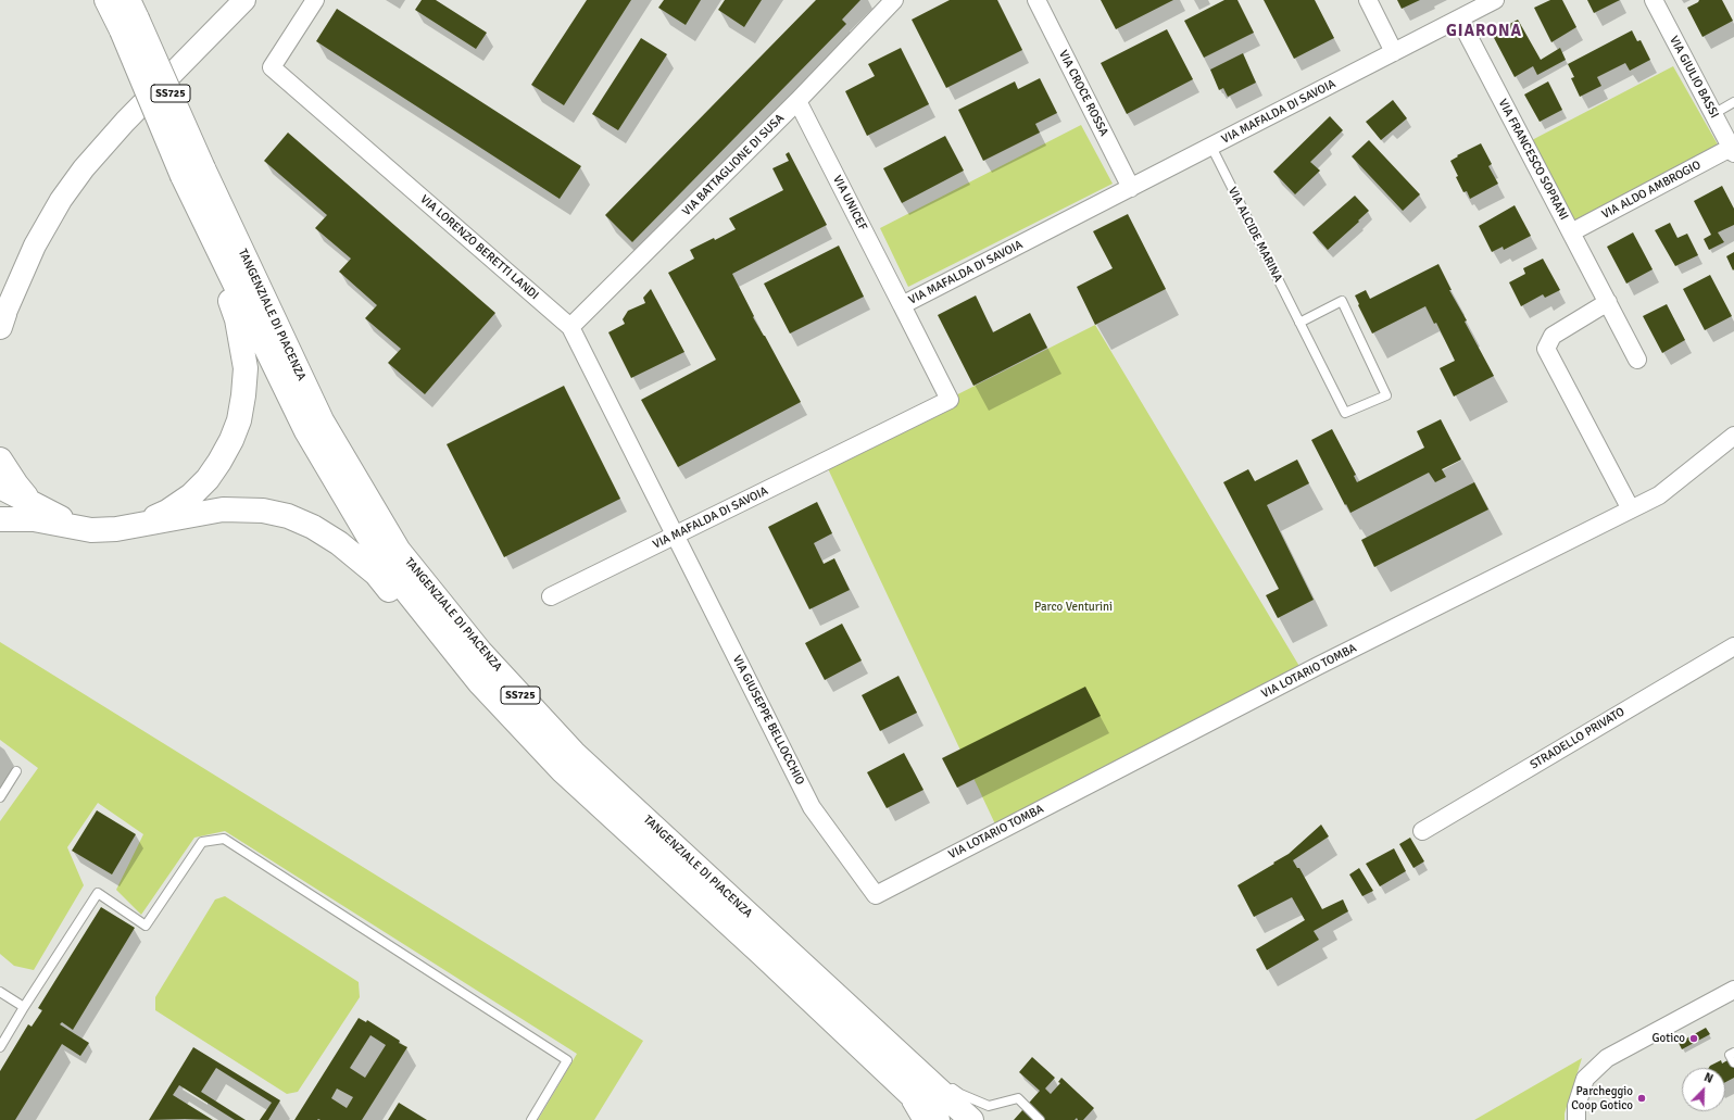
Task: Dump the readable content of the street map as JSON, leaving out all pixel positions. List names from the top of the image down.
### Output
{
  "streets": {
    "highway": ["SS725", "TANGENZIALE DI PIACENZA"],
    "street": [
      "VIA GIULIO BASSI",
      "VIA CROCE ROSSA",
      "VIA MAFALDA DI SAVOIA",
      "VIA FRANCESCO SOPRANI",
      "VIA BATTAGLIONE DI SUSA",
      "VIA ALDO AMBROGIO",
      "VIA UNICEF",
      "VIA LORENZO BERETTI LANDI",
      "VIA LOTARIO TOMBA",
      "VIA GIUSEPPE BELLOCCHIO",
      "STRADELLO PRIVATO"
    ],
    "lane": ["VIA ALCIDE MARINA"]
  },
  "crossings": [
    ["VIA GIULIO BASSI", "VIA ALDO AMBROGIO"],
    ["VIA CROCE ROSSA", "VIA MAFALDA DI SAVOIA"],
    ["VIA MAFALDA DI SAVOIA", "VIA FRANCESCO SOPRANI"],
    ["VIA MAFALDA DI SAVOIA", "VIA UNICEF"],
    ["VIA MAFALDA DI SAVOIA", "VIA ALCIDE MARINA"],
    ["VIA MAFALDA DI SAVOIA", "VIA LORENZO BERETTI LANDI"],
    ["VIA MAFALDA DI SAVOIA", "VIA GIUSEPPE BELLOCCHIO"],
    ["VIA FRANCESCO SOPRANI", "VIA ALDO AMBROGIO"],
    ["VIA BATTAGLIONE DI SUSA", "VIA UNICEF"],
    ["VIA BATTAGLIONE DI SUSA", "VIA LORENZO BERETTI LANDI"],
    ["VIA LORENZO BERETTI LANDI", "VIA GIUSEPPE BELLOCCHIO"],
    ["VIA LOTARIO TOMBA", "VIA GIUSEPPE BELLOCCHIO"]
  ],
  "districts": ["GIARONA"],
  "parks": ["Parco Venturini"],
  "places": ["Gotico", "Parcheggio Coop Gotico"],
  "north": "top right"
}
